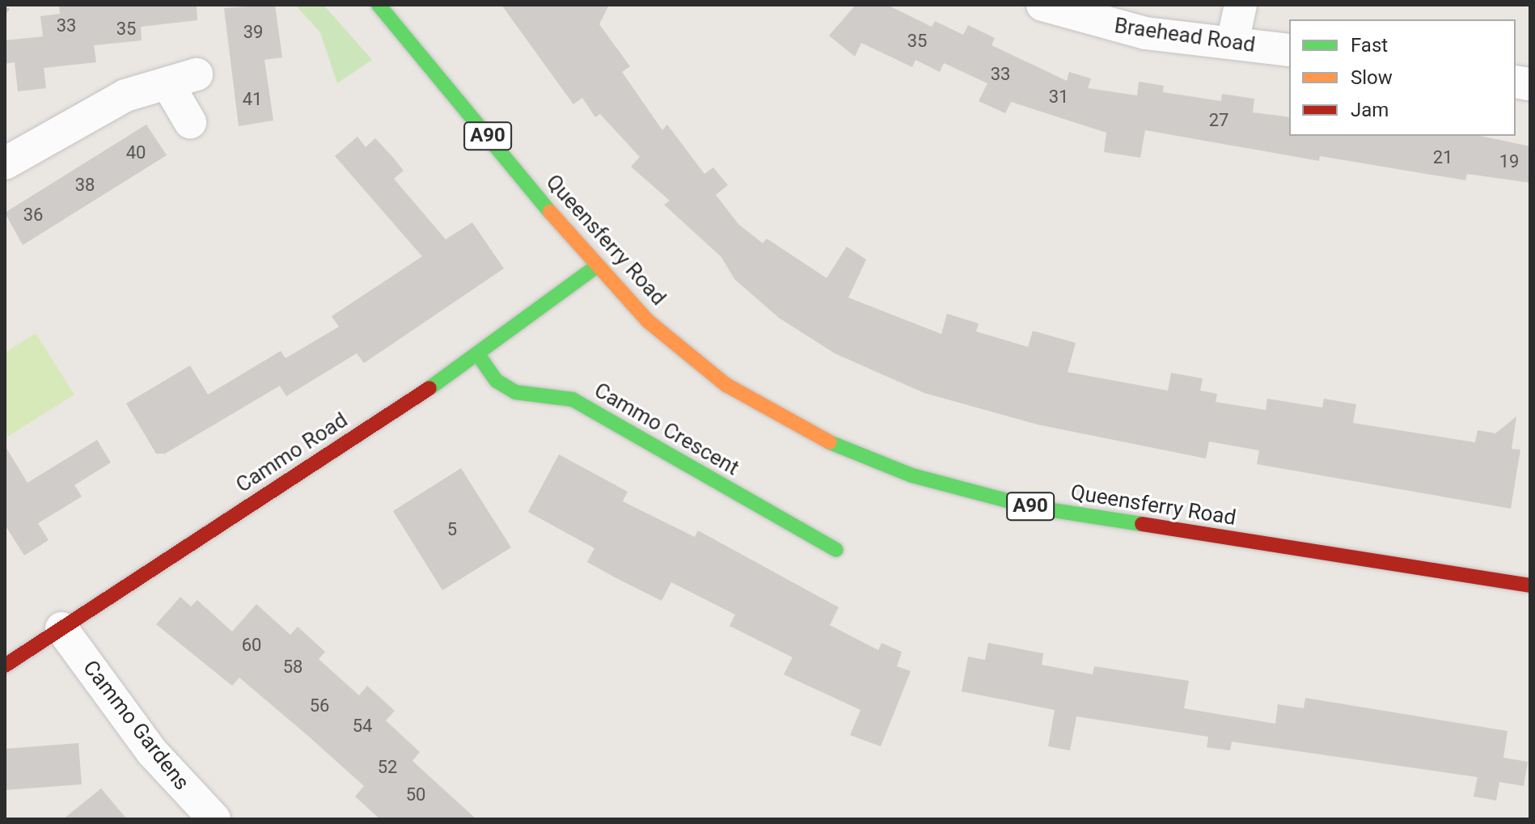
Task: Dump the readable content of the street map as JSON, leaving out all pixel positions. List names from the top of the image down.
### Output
{
  "streets": {
    "main road": [
      "A90",
      "Queensferry Road",
      "Cammo Crescent",
      "Cammo Road"
    ],
    "street": ["Braehead Road", "Cammo Gardens"]
  },
  "crossings": [
    ["Queensferry Road", "Cammo Road"],
    ["Cammo Crescent", "Cammo Road"],
    ["Cammo Road", "Cammo Gardens"]
  ],
  "house_numbers": [
    "33",
    "35",
    "39",
    "35",
    "33",
    "31",
    "41",
    "27",
    "40",
    "21",
    "19",
    "38",
    "36",
    "5",
    "60",
    "58",
    "56",
    "54",
    "52",
    "50"
  ],
  "legend": ["Fast", "Slow", "Jam"]
}
